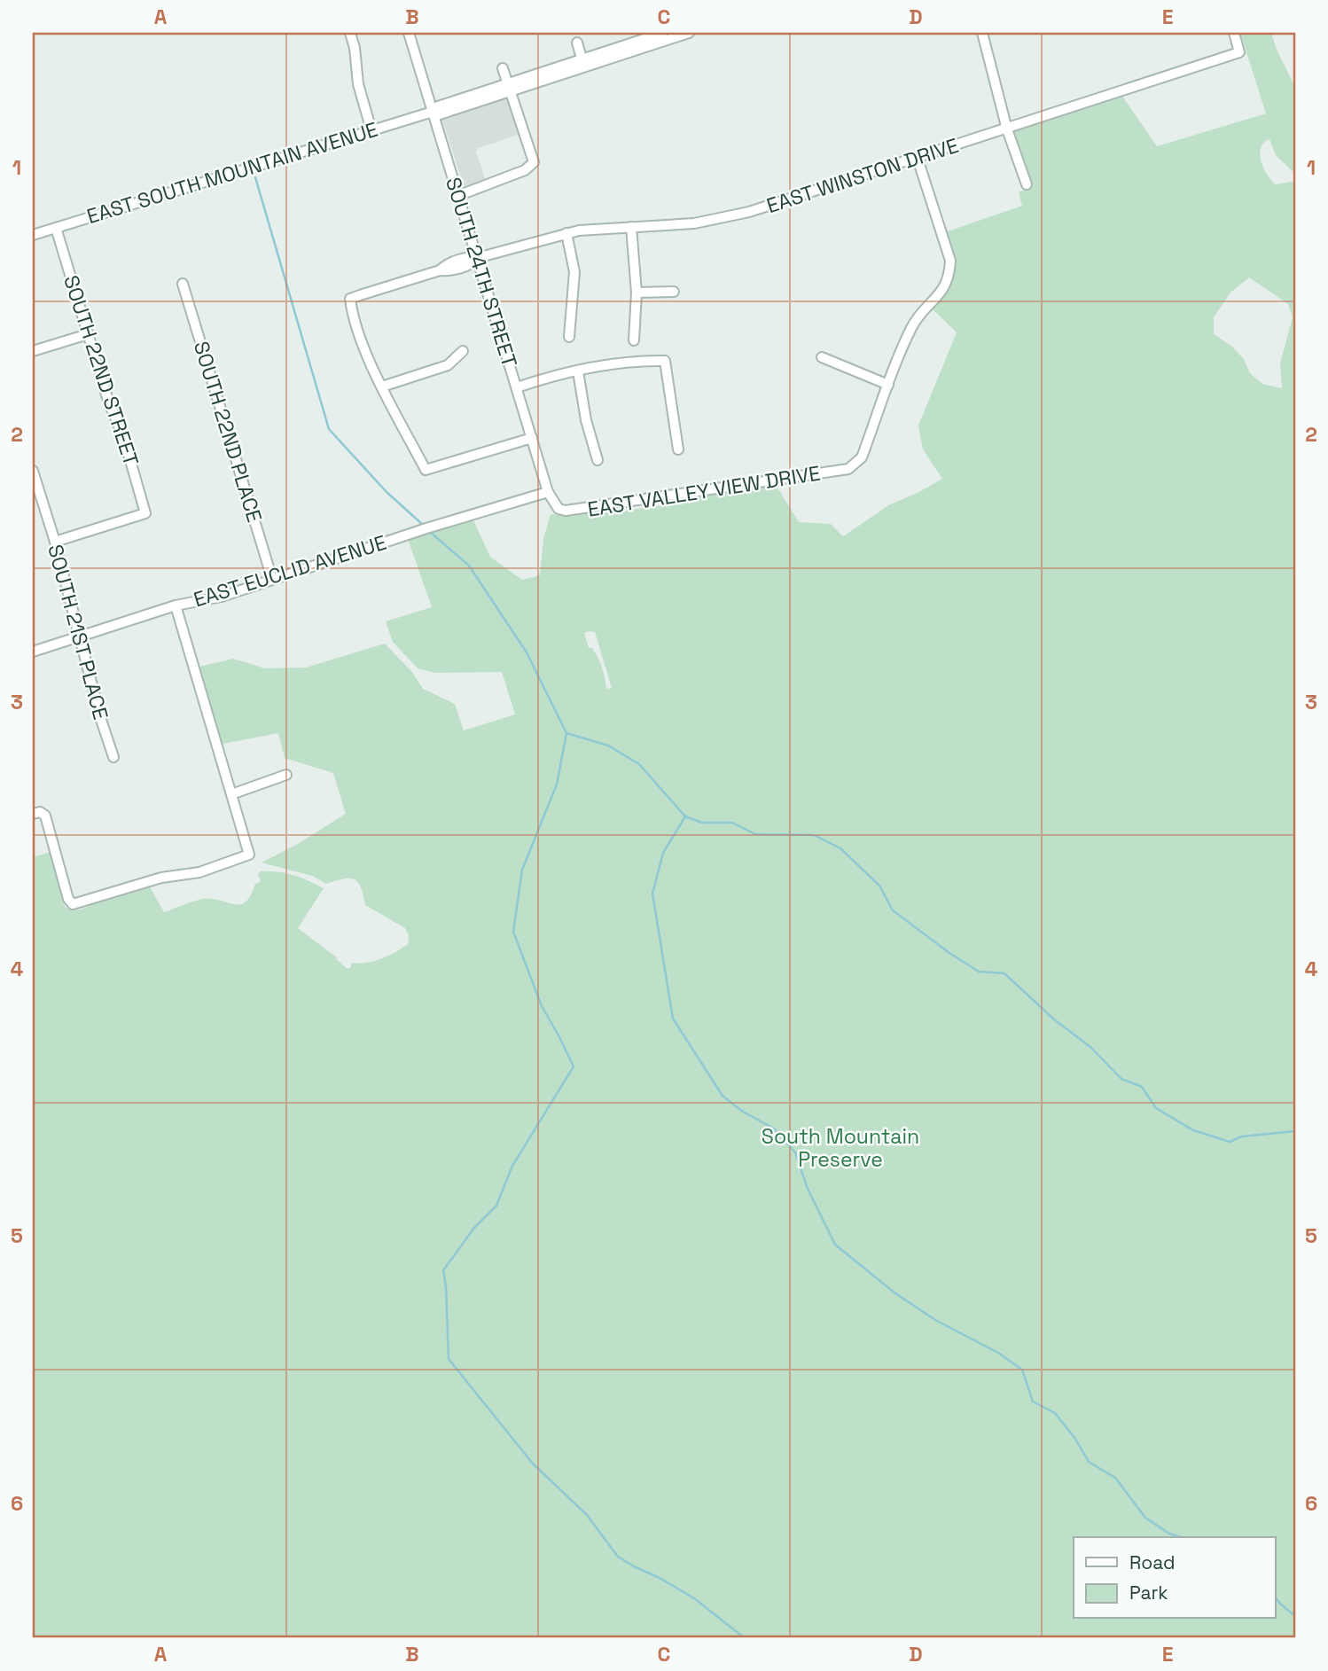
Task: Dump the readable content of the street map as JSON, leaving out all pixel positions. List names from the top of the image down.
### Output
{
  "streets": {
    "street": [
      "EAST SOUTH MOUNTAIN AVENUE",
      "EAST WINSTON DRIVE",
      "SOUTH 24TH STREET",
      "SOUTH 22ND STREET",
      "SOUTH 22ND PLACE",
      "EAST VALLEY VIEW DRIVE",
      "EAST EUCLID AVENUE",
      "SOUTH 21ST PLACE"
    ]
  },
  "crossings": [
    ["EAST SOUTH MOUNTAIN AVENUE", "SOUTH 24TH STREET"],
    ["EAST SOUTH MOUNTAIN AVENUE", "SOUTH 22ND STREET"],
    ["EAST WINSTON DRIVE", "SOUTH 24TH STREET"],
    ["SOUTH 24TH STREET", "EAST VALLEY VIEW DRIVE"],
    ["SOUTH 24TH STREET", "EAST EUCLID AVENUE"],
    ["SOUTH 22ND STREET", "SOUTH 21ST PLACE"],
    ["SOUTH 22ND PLACE", "EAST EUCLID AVENUE"],
    ["EAST EUCLID AVENUE", "SOUTH 21ST PLACE"]
  ],
  "parks": ["South Mountain Preserve"],
  "legend": ["Road", "Park"],
  "grid": {
    "columns": [
      "A",
      "B",
      "C",
      "D",
      "E"
    ],
    "rows": [
      "1",
      "2",
      "3",
      "4",
      "5",
      "6"
    ]
  }
}
